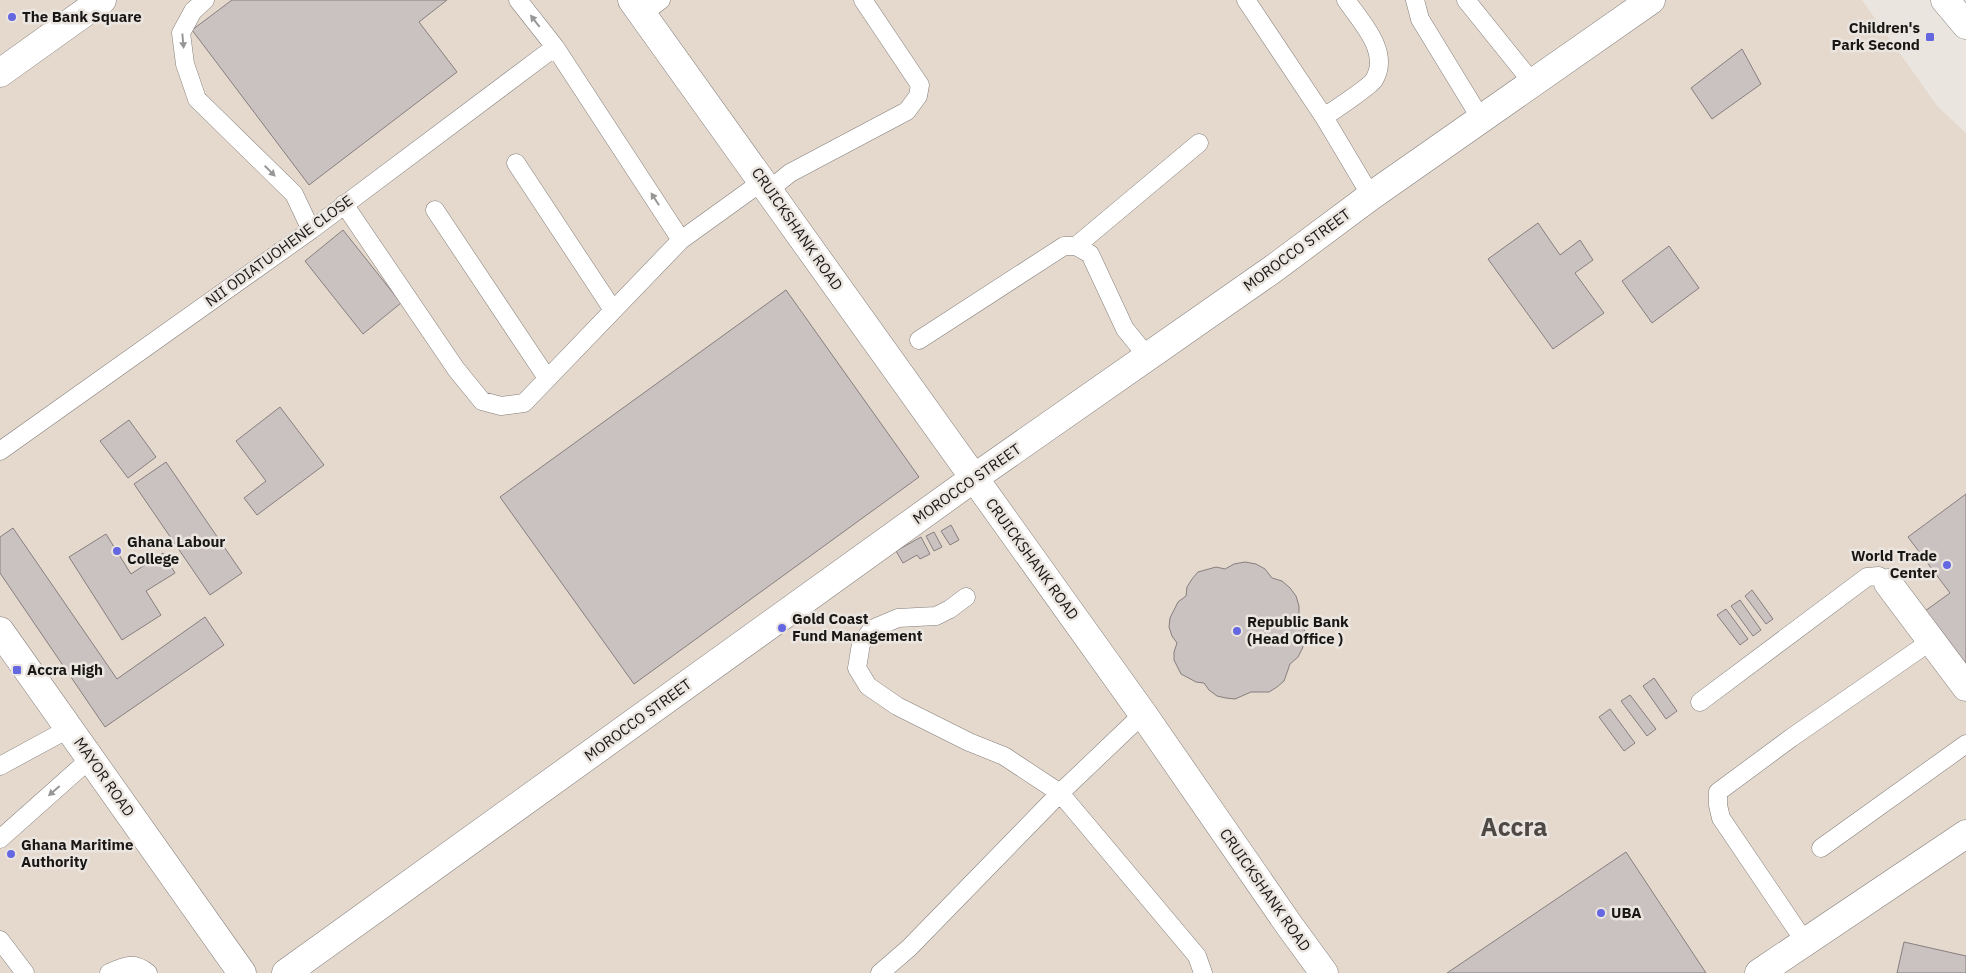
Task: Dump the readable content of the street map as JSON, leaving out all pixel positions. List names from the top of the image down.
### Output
{
  "streets": {
    "street": ["CRUICKSHANK ROAD", "MOROCCO STREET", "MAYOR ROAD"],
    "lane": ["NII ODIATUOHENE CLOSE"]
  },
  "crossings": [
    ["CRUICKSHANK ROAD", "MOROCCO STREET"]
  ],
  "districts": ["Accra"],
  "places": {
    "other": [
      "The Bank Square",
      "Ghana Labour College",
      "World Trade Center",
      "Gold Coast Fund Management",
      "Republic Bank (Head Office )",
      "Ghana Maritime Authority",
      "UBA"
    ],
    "transit": ["Children's Park Second", "Accra High"]
  }
}
